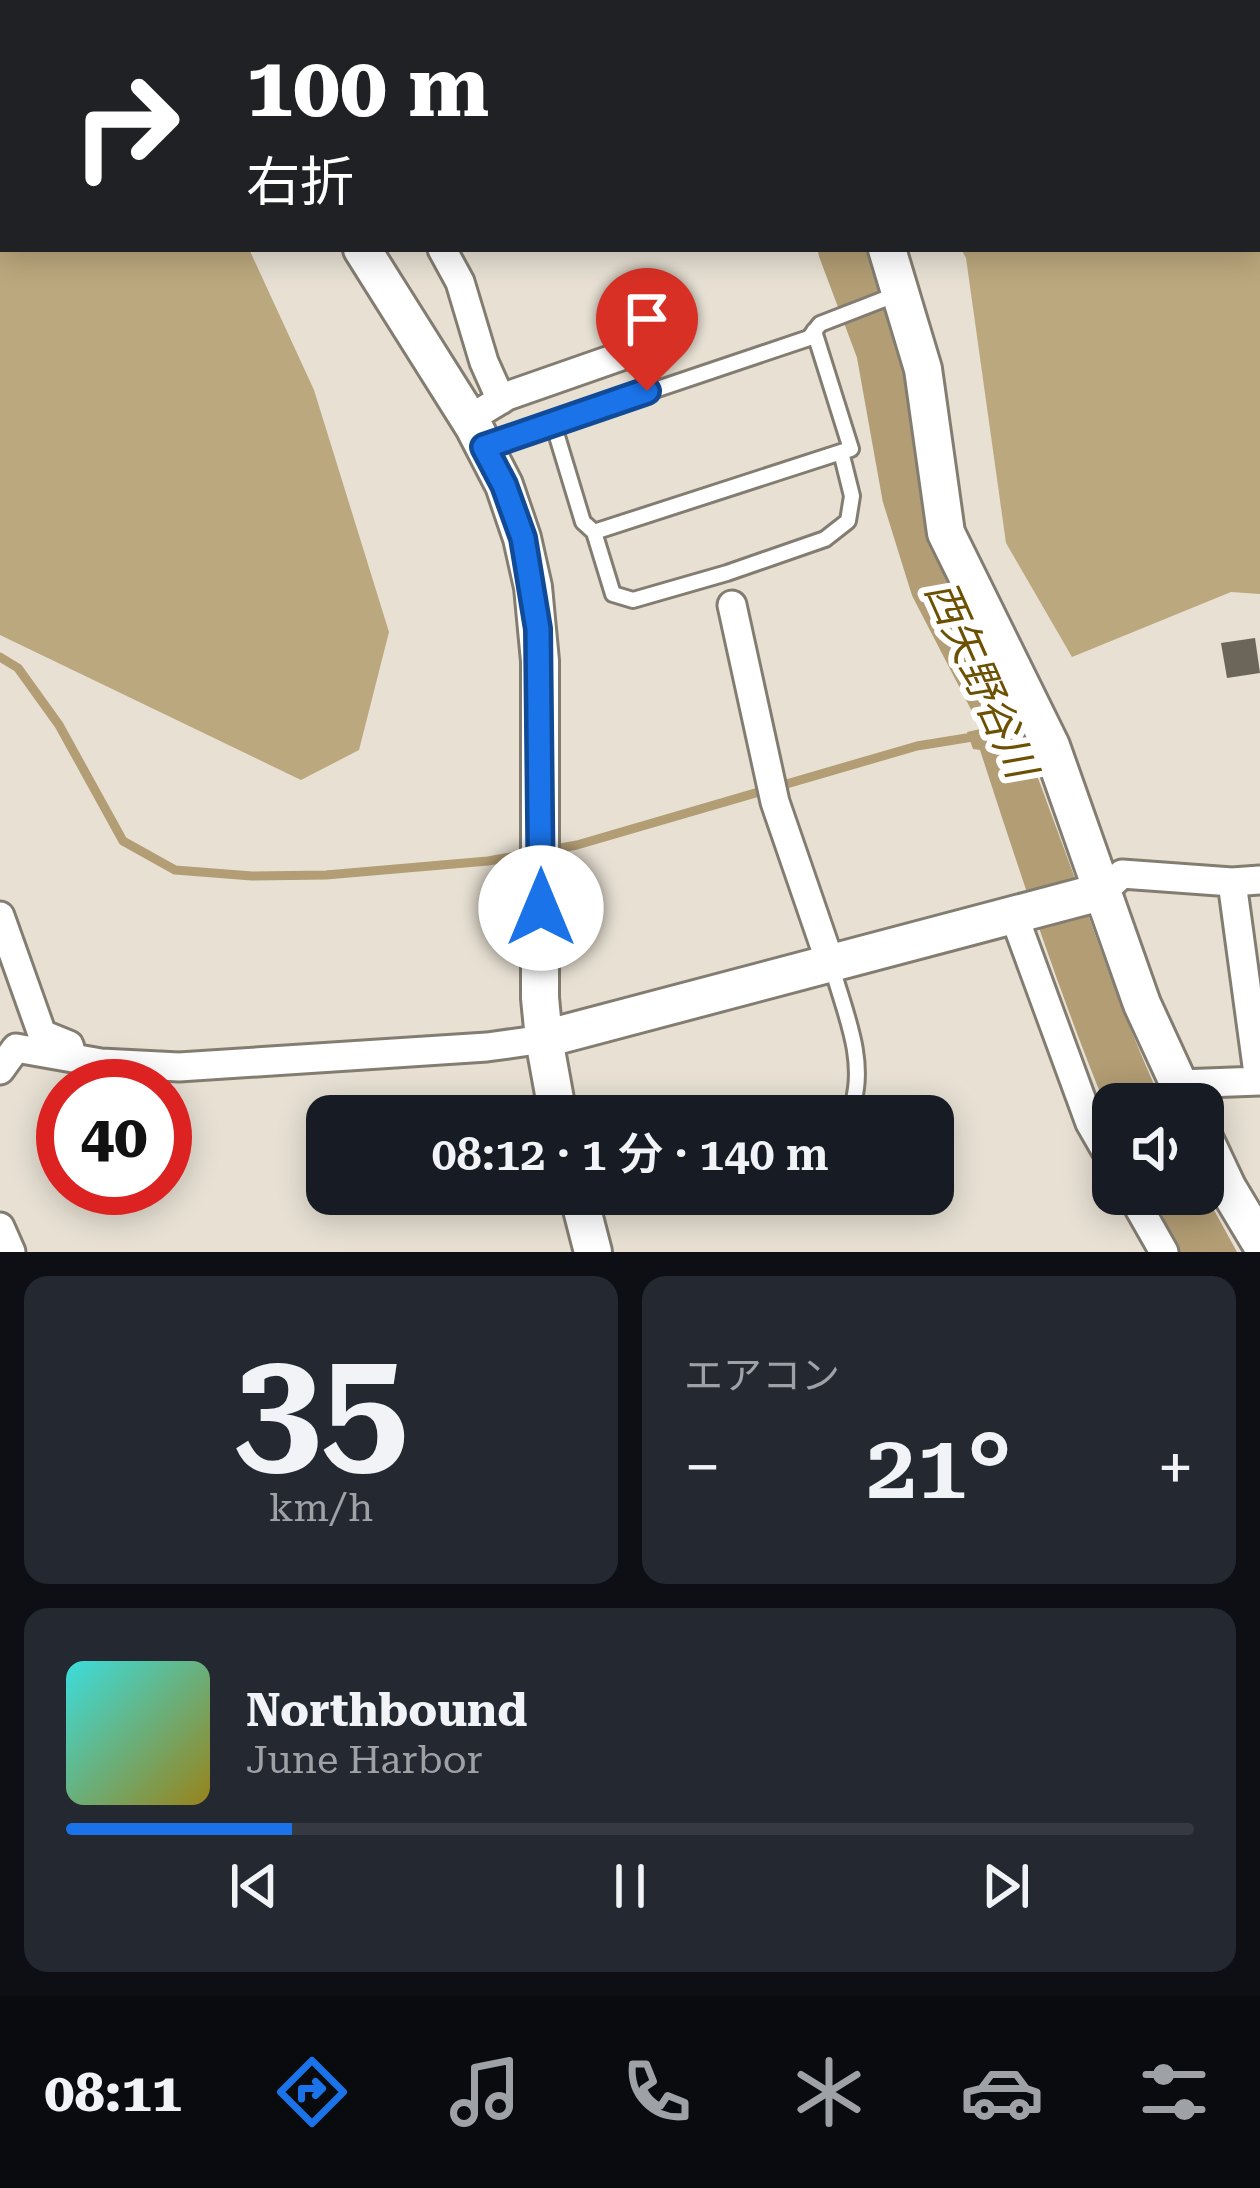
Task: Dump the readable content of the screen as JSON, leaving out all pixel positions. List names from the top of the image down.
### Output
{
  "water": ["西矢野谷川"],
  "page": {
    "turn": ["100 m", "右折"],
    "limit": "40",
    "trip": "08:12 · 1 分 · 140 m",
    "tile": [
      ["35", "km/h"],
      "エアコン"
    ],
    "heat": ["−", "21°", "+"],
    "song": ["Northbound", "June Harbor"],
    "tabs": "08:11"
  }
}
